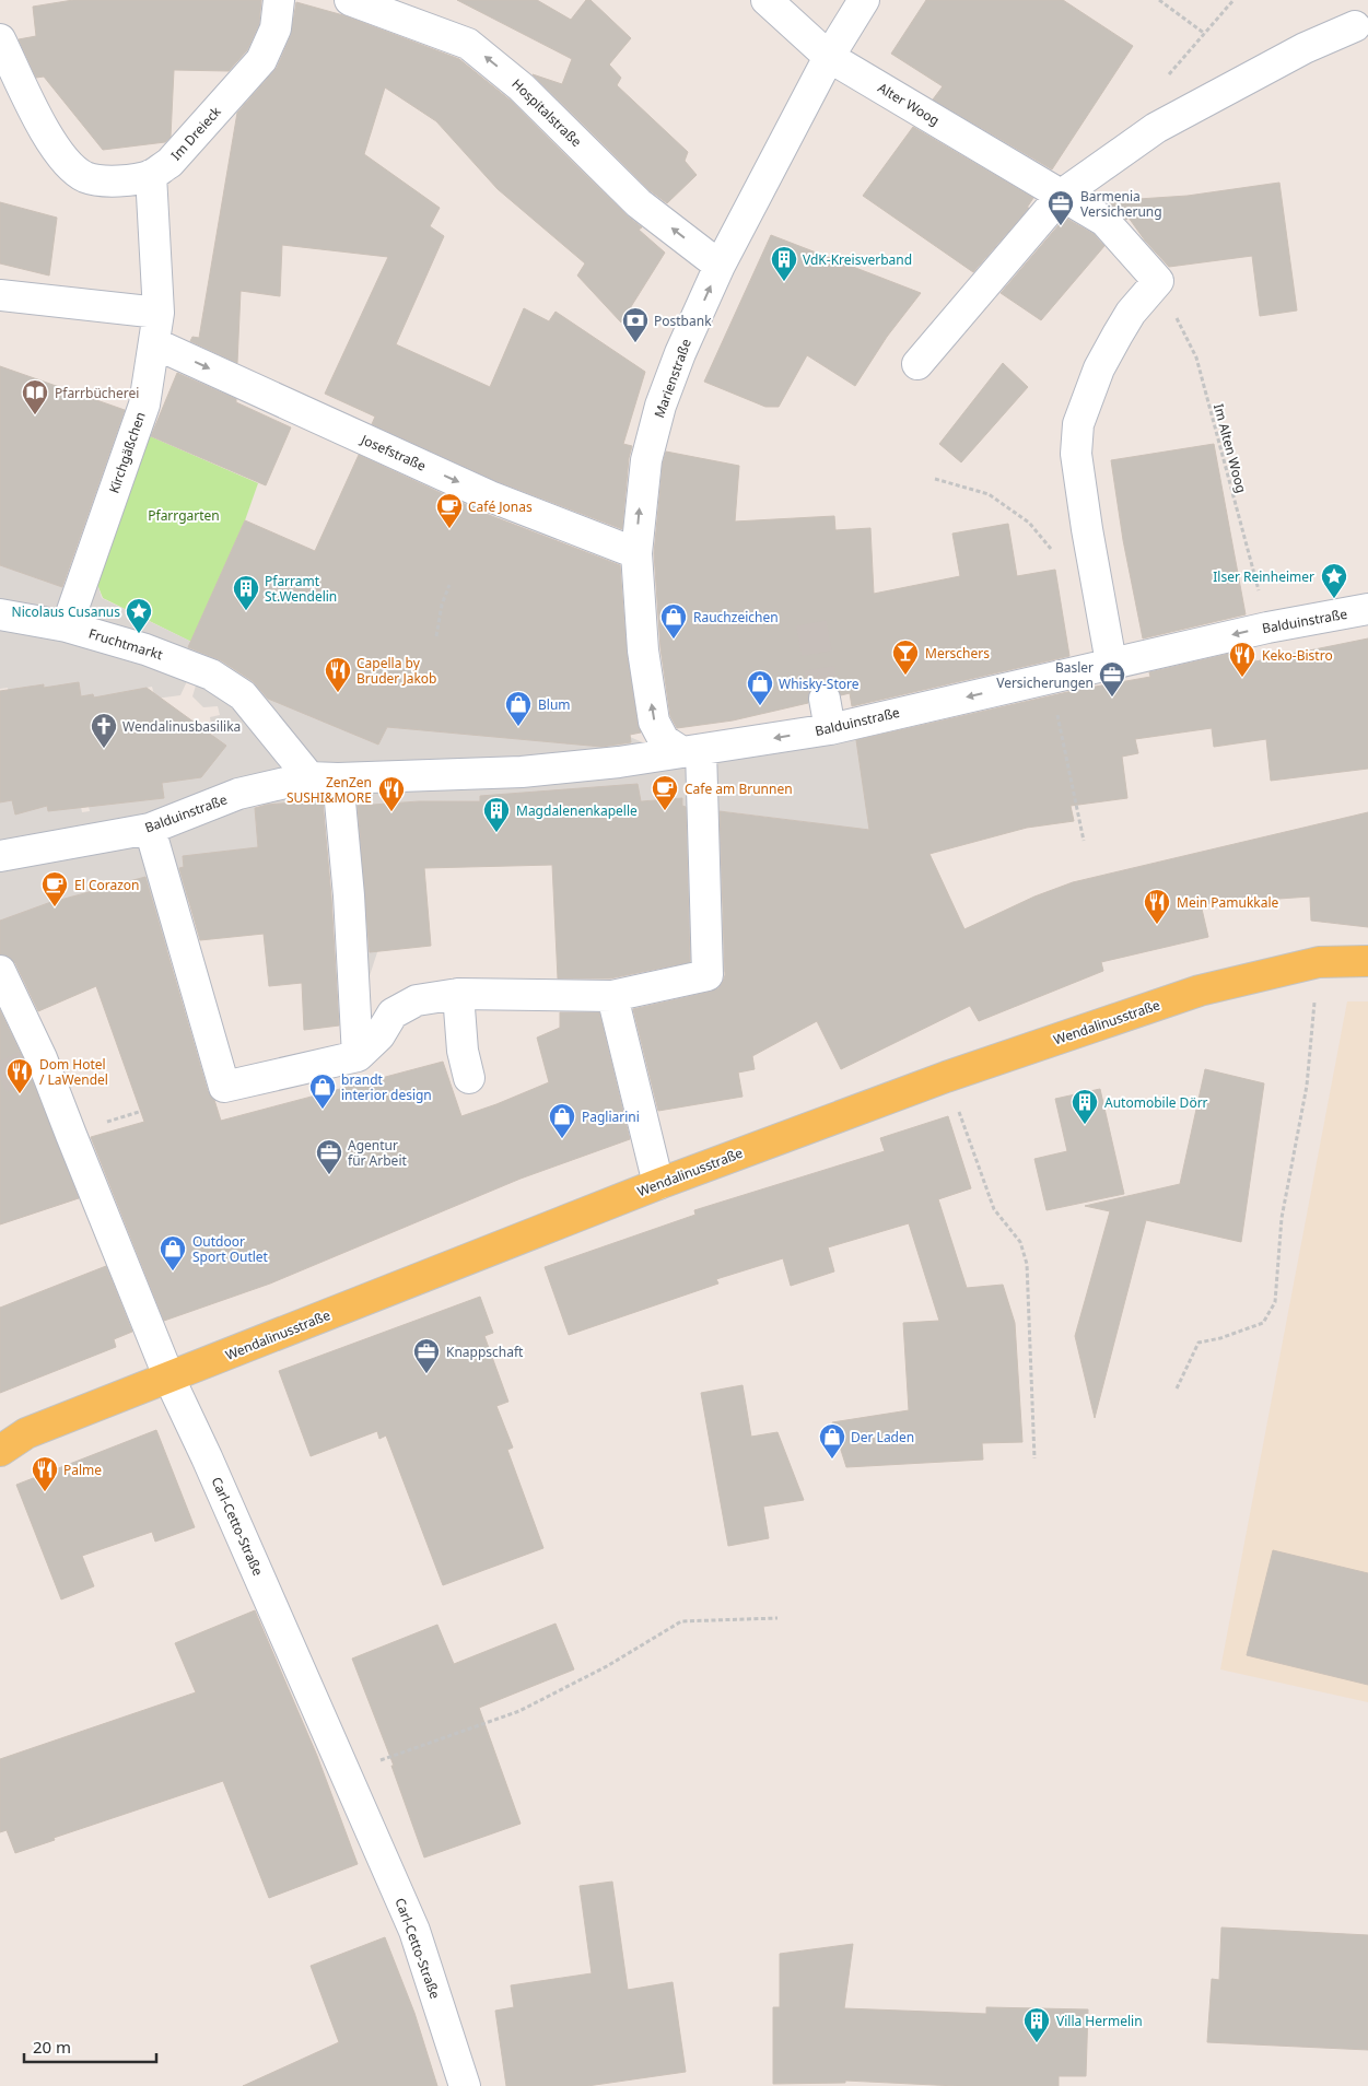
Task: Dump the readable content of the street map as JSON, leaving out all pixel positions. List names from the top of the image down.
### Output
{
  "streets": {
    "main road": ["Wendalinusstraße"],
    "street": [
      "Alter Woog",
      "Hospitalstraße",
      "Im Dreieck",
      "Marienstraße",
      "Kirchgäßchen",
      "Josefstraße",
      "Balduinstraße",
      "Fruchtmarkt",
      "Carl-Cetto-Straße"
    ],
    "path": ["Im Alten Woog"]
  },
  "crossings": [
    ["Alter Woog", "Marienstraße"],
    ["Alter Woog", "Im Alten Woog"],
    ["Hospitalstraße", "Marienstraße"],
    ["Im Dreieck", "Kirchgäßchen"],
    ["Marienstraße", "Josefstraße"],
    ["Marienstraße", "Balduinstraße"],
    ["Im Alten Woog", "Balduinstraße"],
    ["Kirchgäßchen", "Josefstraße"],
    ["Kirchgäßchen", "Fruchtmarkt"],
    ["Balduinstraße", "Fruchtmarkt"],
    ["Wendalinusstraße", "Carl-Cetto-Straße"]
  ],
  "one_way": [
    "Hospitalstraße",
    "Marienstraße",
    "Josefstraße",
    "Balduinstraße"
  ],
  "parks": ["Pfarrgarten"],
  "places": {
    "office": [
      "Barmenia Versicherung",
      "Basler Versicherungen",
      "Agentur für Arbeit",
      "Knappschaft"
    ],
    "building": [
      "VdK-Kreisverband",
      "Pfarramt St.Wendelin",
      "Magdalenenkapelle",
      "Automobile Dörr",
      "Villa Hermelin"
    ],
    "bank": ["Postbank"],
    "library": ["Pfarrbücherei"],
    "cafe": ["Café Jonas", "Cafe am Brunnen", "El Corazon"],
    "place": ["Ilser Reinheimer", "Nicolaus Cusanus"],
    "shop": [
      "Rauchzeichen",
      "Whisky-Store",
      "Blum",
      "brandt interior design",
      "Pagliarini",
      "Outdoor Sport Outlet",
      "Der Laden"
    ],
    "bar": ["Merschers"],
    "restaurant": [
      "Keko-Bistro",
      "Capella by Bruder Jakob",
      "ZenZen SUSHI&MORE",
      "Mein Pamukkale",
      "Dom Hotel / LaWendel",
      "Palme"
    ],
    "church": ["Wendalinusbasilika"]
  },
  "scale_bar": "20 m"
}
